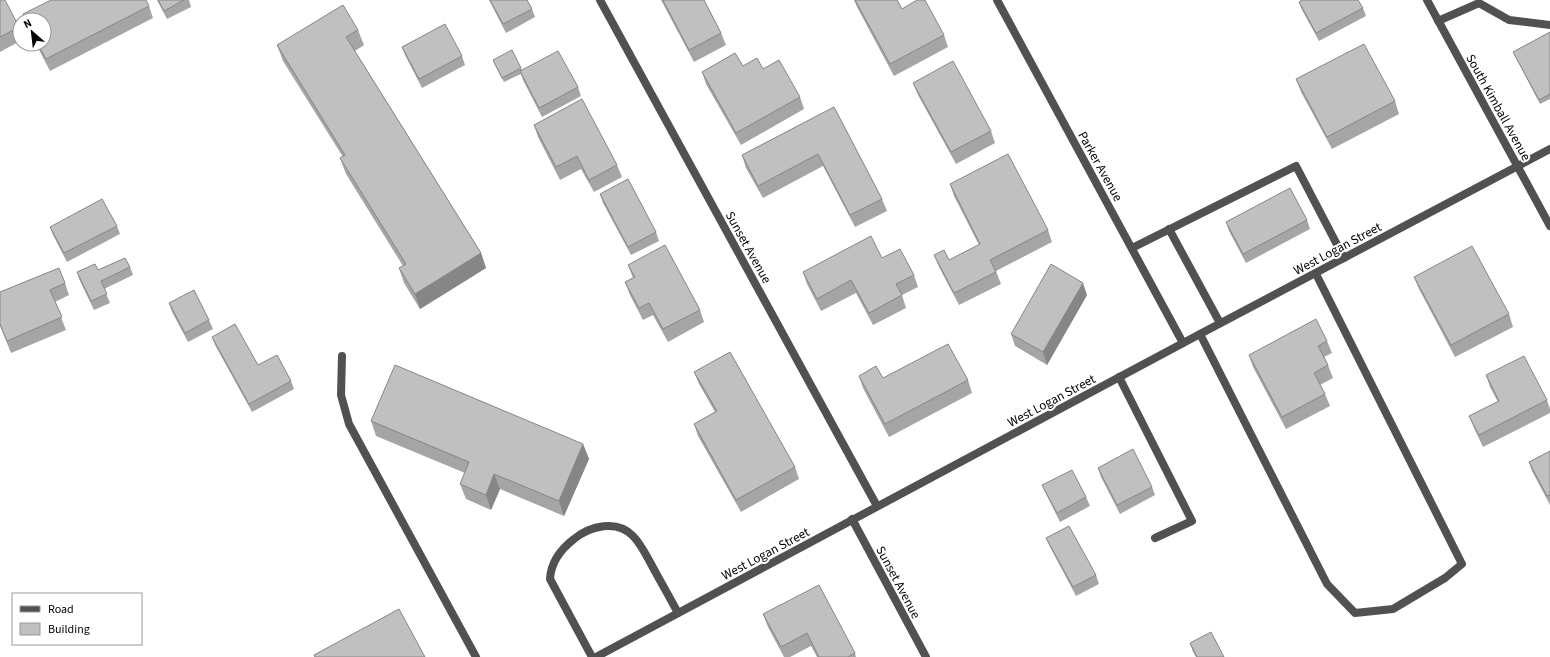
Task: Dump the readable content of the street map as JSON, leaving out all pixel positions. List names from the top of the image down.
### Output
{
  "streets": {
    "street": [
      "South Kimball Avenue",
      "Parker Avenue",
      "Sunset Avenue",
      "West Logan Street"
    ]
  },
  "crossings": [
    ["South Kimball Avenue", "West Logan Street"],
    ["Parker Avenue", "West Logan Street"],
    ["Sunset Avenue", "West Logan Street"]
  ],
  "legend": ["Road", "Building"],
  "north": "top left"
}
